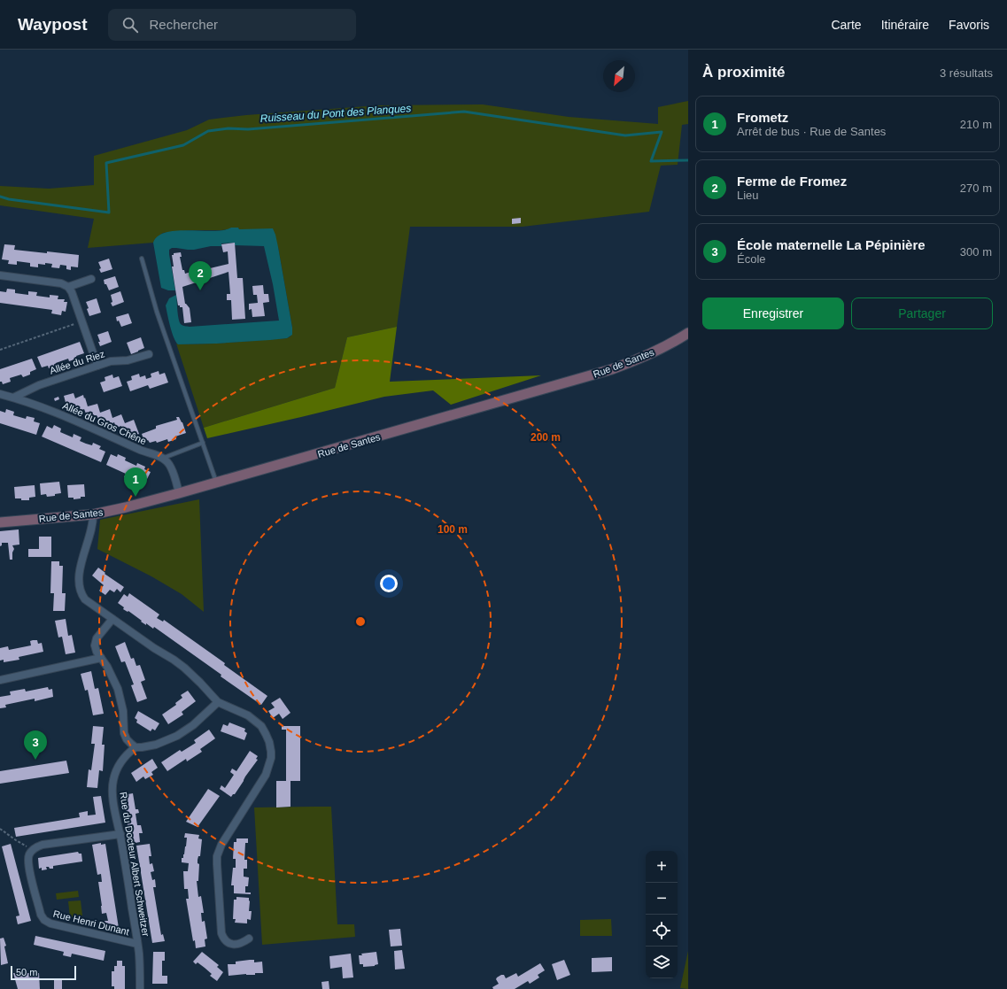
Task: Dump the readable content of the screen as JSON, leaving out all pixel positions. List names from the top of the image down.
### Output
{
  "streets": {
    "street": [
      "Allée du Riez",
      "Rue de Santes",
      "Allée du Gros Chêne",
      "Rue du Docteur Albert Schweitzer",
      "Rue Henri Dunant"
    ]
  },
  "crossings": [
    ["Allée du Riez", "Allée du Gros Chêne"],
    ["Rue du Docteur Albert Schweitzer", "Rue Henri Dunant"]
  ],
  "water": ["Ruisseau du Pont des Planques"],
  "scale_bar": "50 m",
  "north": "bottom left",
  "page": {
    "header": "Waypost",
    "search": "Rechercher",
    "nav": ["Carte", "Itinéraire", "Favoris"],
    "heading": ["À proximité", "3 résultats"],
    "list": [
      {
        "mark": "1",
        "name": "Frometz",
        "note": "Arrêt de bus · Rue de Santes",
        "value": "210 m"
      },
      {
        "mark": "2",
        "name": "Ferme de Fromez",
        "note": "Lieu",
        "value": "270 m"
      },
      {
        "mark": "3",
        "name": "École maternelle La Pépinière",
        "note": "École",
        "value": "300 m"
      }
    ],
    "pins": ["2", "1", "3"],
    "buttons": ["Enregistrer", "Partager"],
    "map_buttons": ["+", "−"],
    "scale": "50 m"
  },
  "rings": ["200 m", "100 m"]
}
